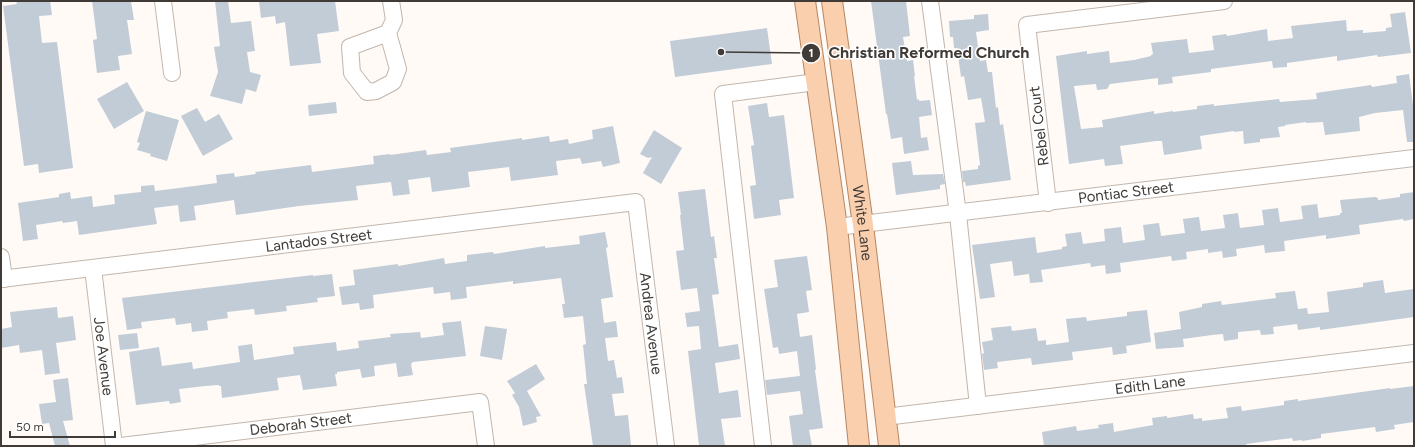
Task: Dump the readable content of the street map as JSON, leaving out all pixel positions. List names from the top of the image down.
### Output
{
  "streets": {
    "main road": ["White Lane"],
    "street": [
      "Rebel Court",
      "Pontiac Street",
      "Lantados Street",
      "Andrea Avenue",
      "Joe Avenue",
      "Edith Lane",
      "Deborah Street"
    ]
  },
  "crossings": [
    ["Rebel Court", "Pontiac Street"],
    ["Pontiac Street", "White Lane"],
    ["White Lane", "Edith Lane"],
    ["Lantados Street", "Andrea Avenue"],
    ["Lantados Street", "Joe Avenue"]
  ],
  "places": ["Christian Reformed Church"],
  "scale_bar": "50 m"
}
